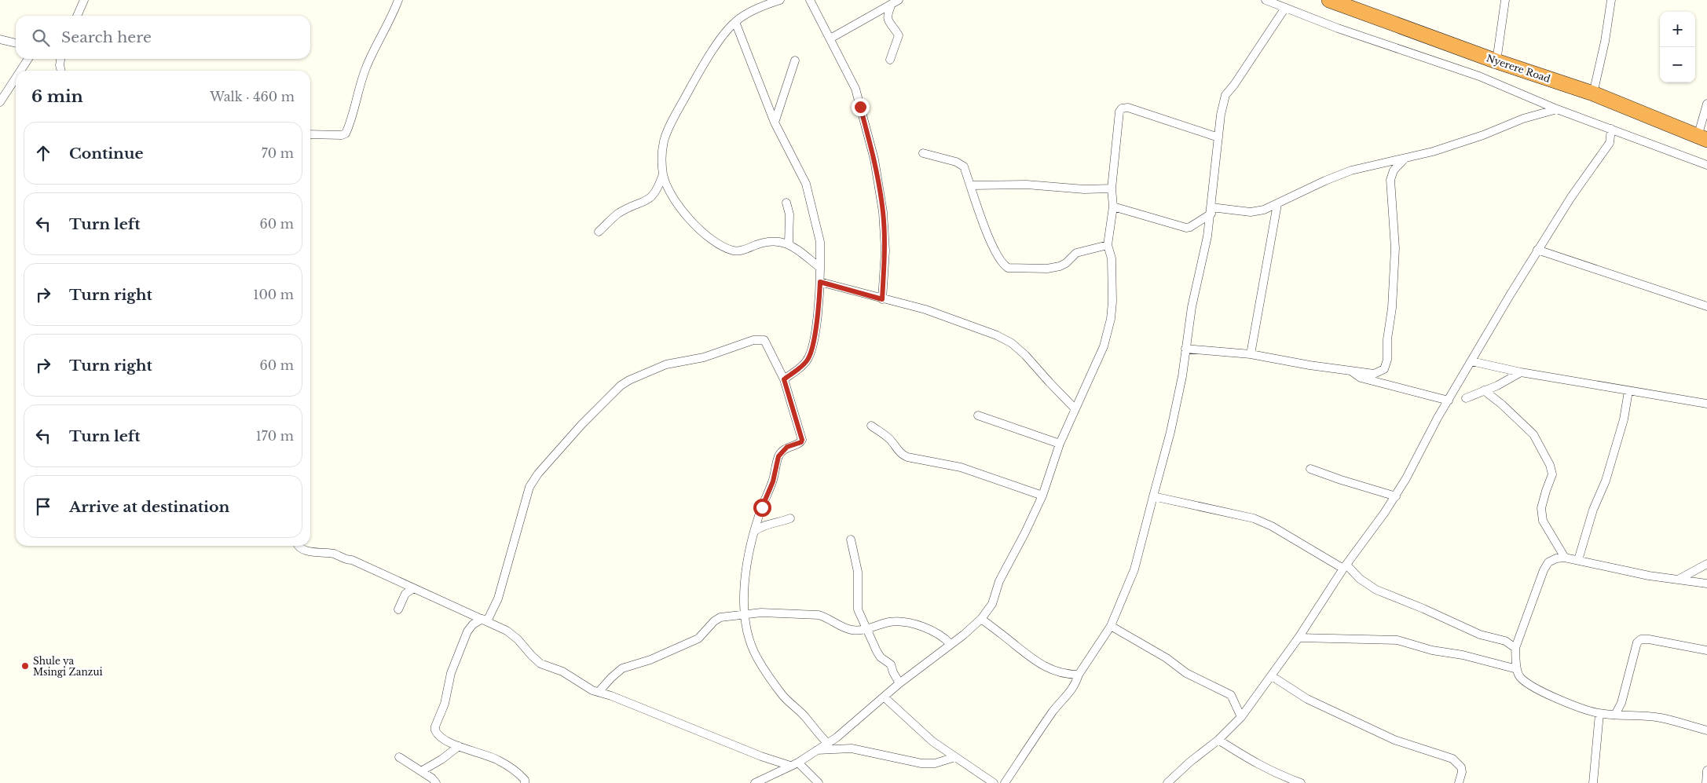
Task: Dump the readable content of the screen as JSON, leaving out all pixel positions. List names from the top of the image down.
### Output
{
  "streets": {
    "highway": ["Nyerere Road"]
  },
  "places": ["Shule ya Msingi Zanzui"],
  "page": {
    "map_buttons": ["+", "−"],
    "search": "Search here",
    "heading": ["6 min", "Walk · 460 m"],
    "list": [
      ["Continue", "70 m"],
      ["Turn left", "60 m"],
      ["Turn right", "100 m"],
      ["Turn right", "60 m"],
      ["Turn left", "170 m"],
      "Arrive at destination"
    ]
  }
}
